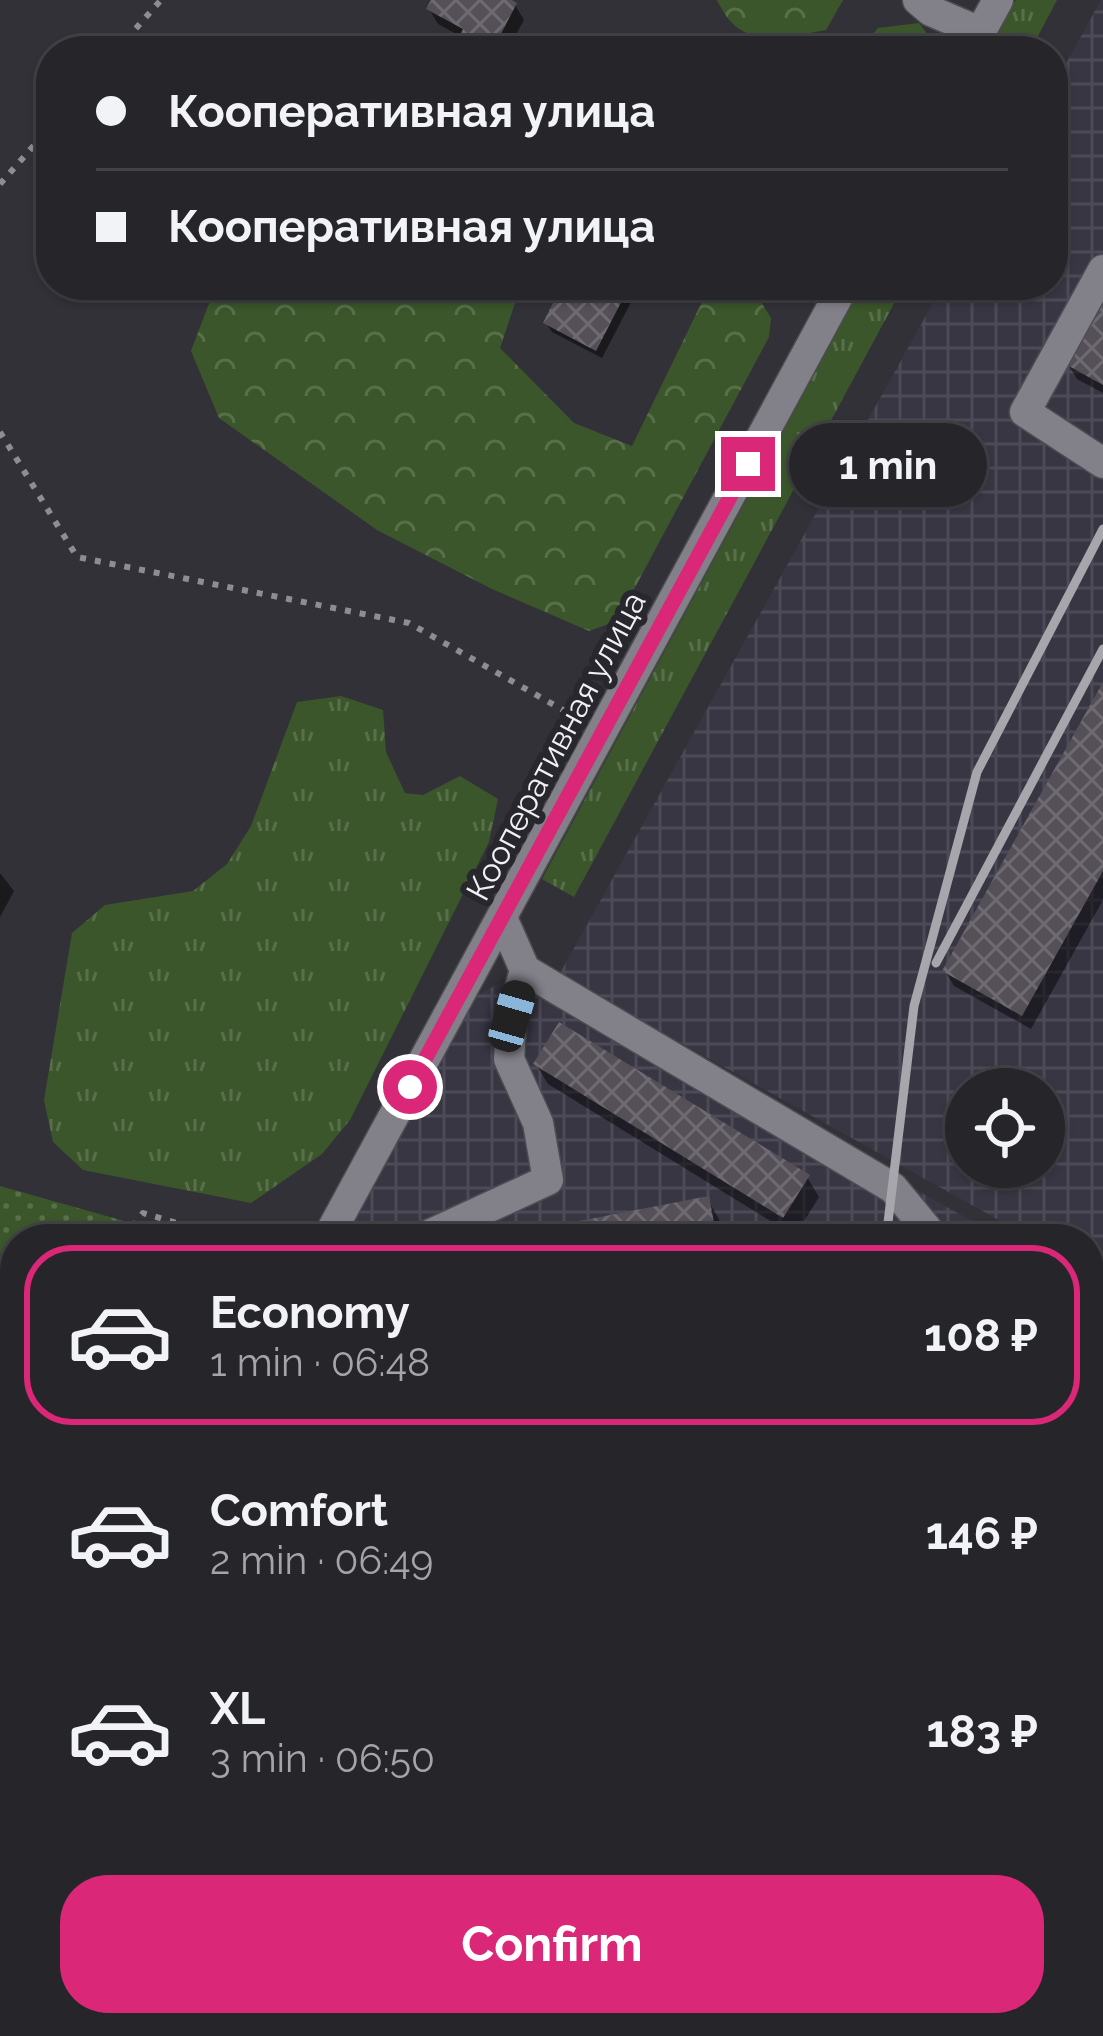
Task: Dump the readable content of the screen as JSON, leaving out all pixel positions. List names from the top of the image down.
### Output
{
  "streets": {
    "street": ["Кооперативная улица"]
  },
  "page": {
    "banner": ["Кооперативная улица", "Кооперативная улица"],
    "bubble": "1 min",
    "list": [
      {
        "name": "Economy",
        "note": "1 min · 06:48",
        "value": "108 ₽"
      },
      {
        "name": "Comfort",
        "note": "2 min · 06:49",
        "value": "146 ₽"
      },
      {
        "name": "XL",
        "note": "3 min · 06:50",
        "value": "183 ₽"
      }
    ],
    "buttons": "Confirm"
  }
}
